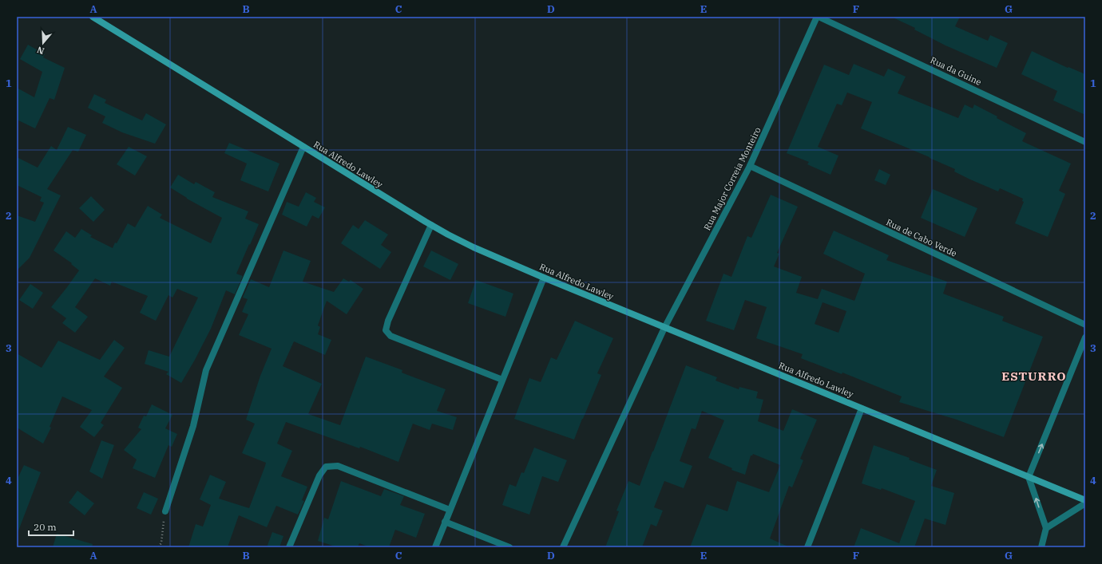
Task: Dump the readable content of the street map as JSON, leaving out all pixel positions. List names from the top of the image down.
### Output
{
  "streets": {
    "main road": ["Rua Alfredo Lawley"],
    "street": ["Rua da Guine", "Rua Major Correia Monteiro", "Rua de Cabo Verde"]
  },
  "crossings": [
    ["Rua da Guine", "Rua Major Correia Monteiro"],
    ["Rua Alfredo Lawley", "Rua Major Correia Monteiro"],
    ["Rua Major Correia Monteiro", "Rua de Cabo Verde"]
  ],
  "districts": ["ESTURRO"],
  "scale_bar": "20 m",
  "north": "bottom",
  "grid": {
    "columns": [
      "A",
      "B",
      "C",
      "D",
      "E",
      "F",
      "G"
    ],
    "rows": [
      "1",
      "2",
      "3",
      "4"
    ]
  }
}
